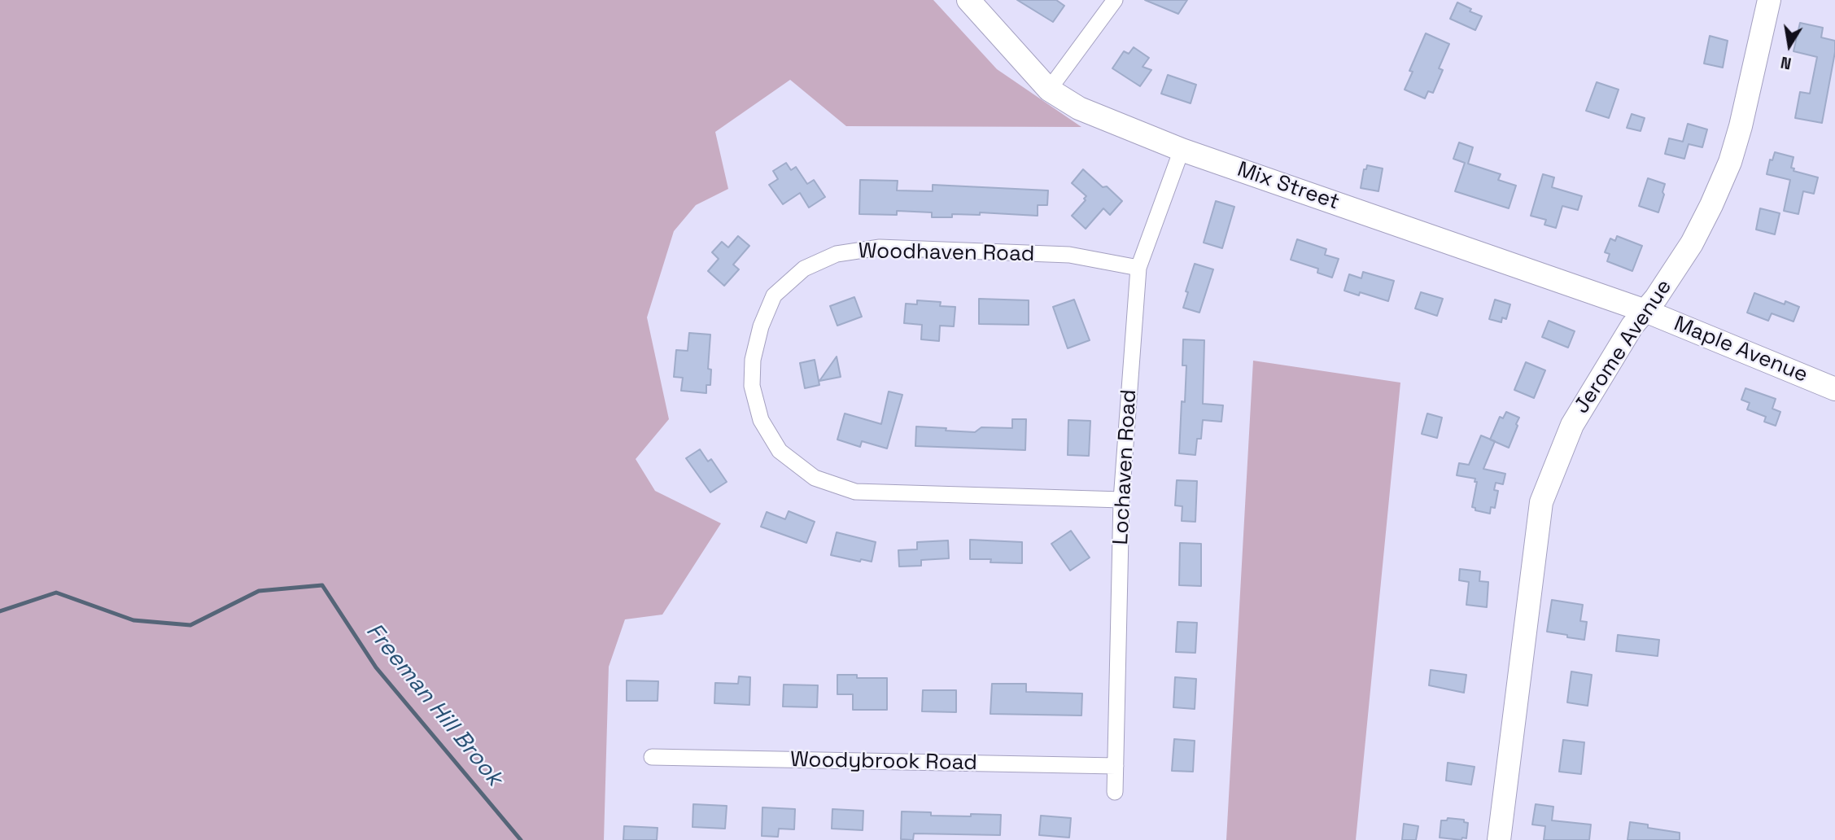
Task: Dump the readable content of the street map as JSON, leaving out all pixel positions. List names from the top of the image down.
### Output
{
  "streets": {
    "main road": ["Mix Street", "Jerome Avenue", "Maple Avenue"],
    "street": ["Woodhaven Road", "Lochaven Road", "Woodybrook Road"]
  },
  "crossings": [
    ["Mix Street", "Jerome Avenue"],
    ["Mix Street", "Maple Avenue"],
    ["Mix Street", "Lochaven Road"],
    ["Woodhaven Road", "Lochaven Road"],
    ["Jerome Avenue", "Maple Avenue"],
    ["Lochaven Road", "Woodybrook Road"]
  ],
  "water": ["Freeman Hill Brook"],
  "north": "bottom"
}
